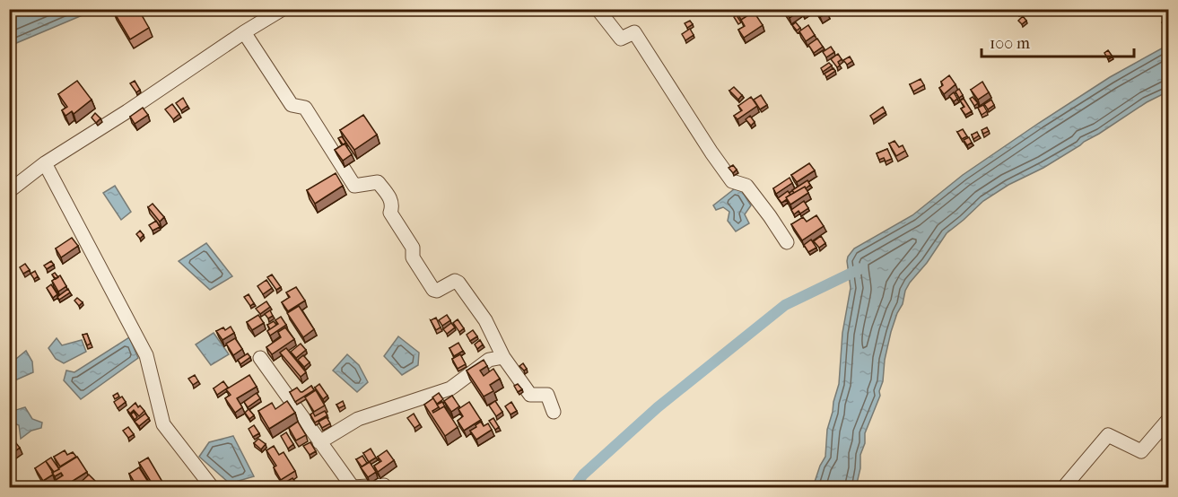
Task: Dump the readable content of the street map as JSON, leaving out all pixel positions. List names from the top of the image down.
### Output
{
  "scale_bar": "100 m"
}
